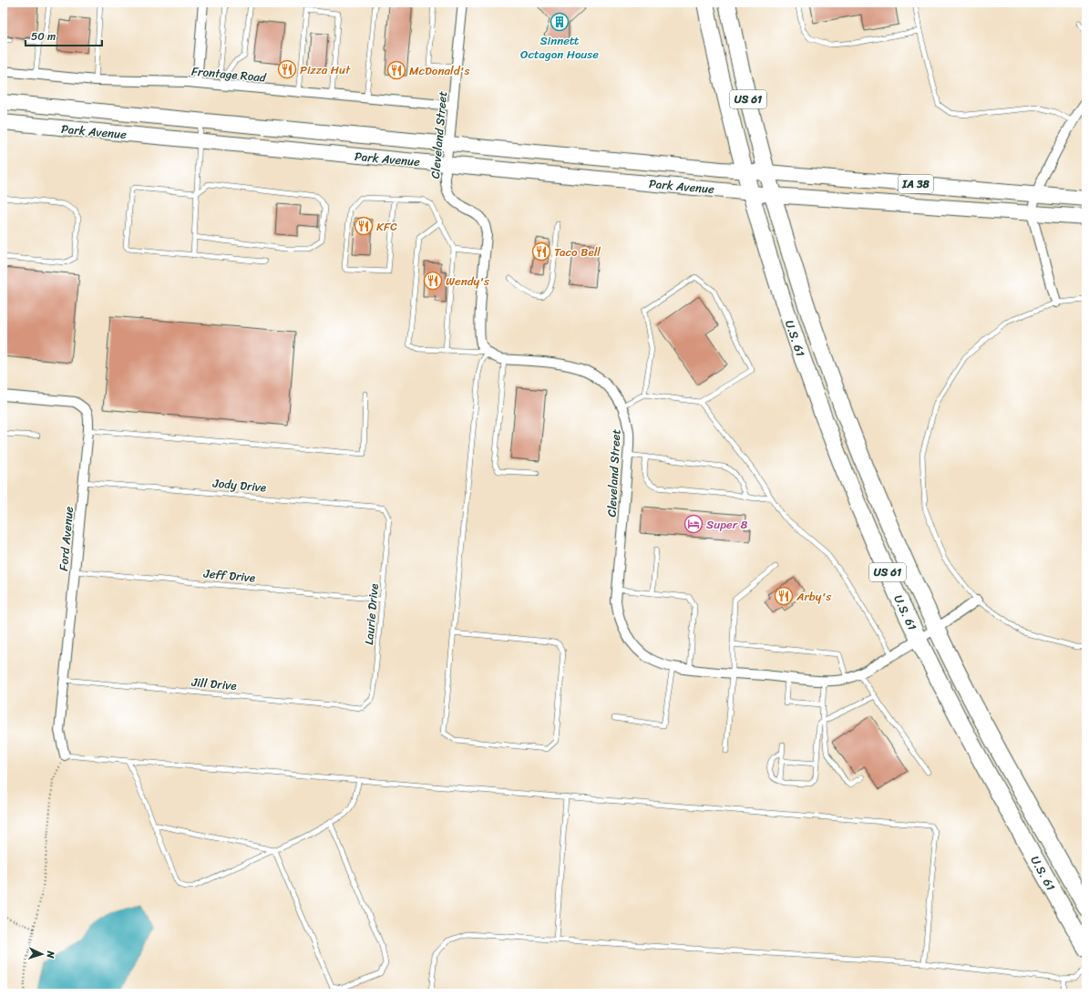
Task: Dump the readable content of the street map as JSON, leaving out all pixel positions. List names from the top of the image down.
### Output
{
  "streets": {
    "highway": ["US 61", "U.S. 61"],
    "main road": ["Park Avenue", "IA 38"],
    "street": ["Frontage Road", "Cleveland Street", "Ford Avenue"],
    "lane": [
      "Jody Drive",
      "Jeff Drive",
      "Laurie Drive",
      "Jill Drive"
    ]
  },
  "crossings": [
    ["Frontage Road", "Cleveland Street"],
    ["US 61", "Park Avenue"],
    ["US 61", "IA 38"],
    ["US 61", "U.S. 61"],
    ["Park Avenue", "Cleveland Street"],
    ["Park Avenue", "IA 38"],
    ["Park Avenue", "U.S. 61"],
    ["Cleveland Street", "U.S. 61"],
    ["IA 38", "U.S. 61"],
    ["Jody Drive", "Ford Avenue"],
    ["Jody Drive", "Laurie Drive"],
    ["Ford Avenue", "Jeff Drive"],
    ["Ford Avenue", "Jill Drive"],
    ["Jeff Drive", "Laurie Drive"],
    ["Laurie Drive", "Jill Drive"]
  ],
  "places": {
    "building": ["Sinnett Octagon House"],
    "restaurant": [
      "Pizza Hut",
      "McDonald's",
      "KFC",
      "Taco Bell",
      "Wendy's",
      "Arby's"
    ],
    "hotel": ["Super 8"]
  },
  "scale_bar": "50 m",
  "north": "right"
}
